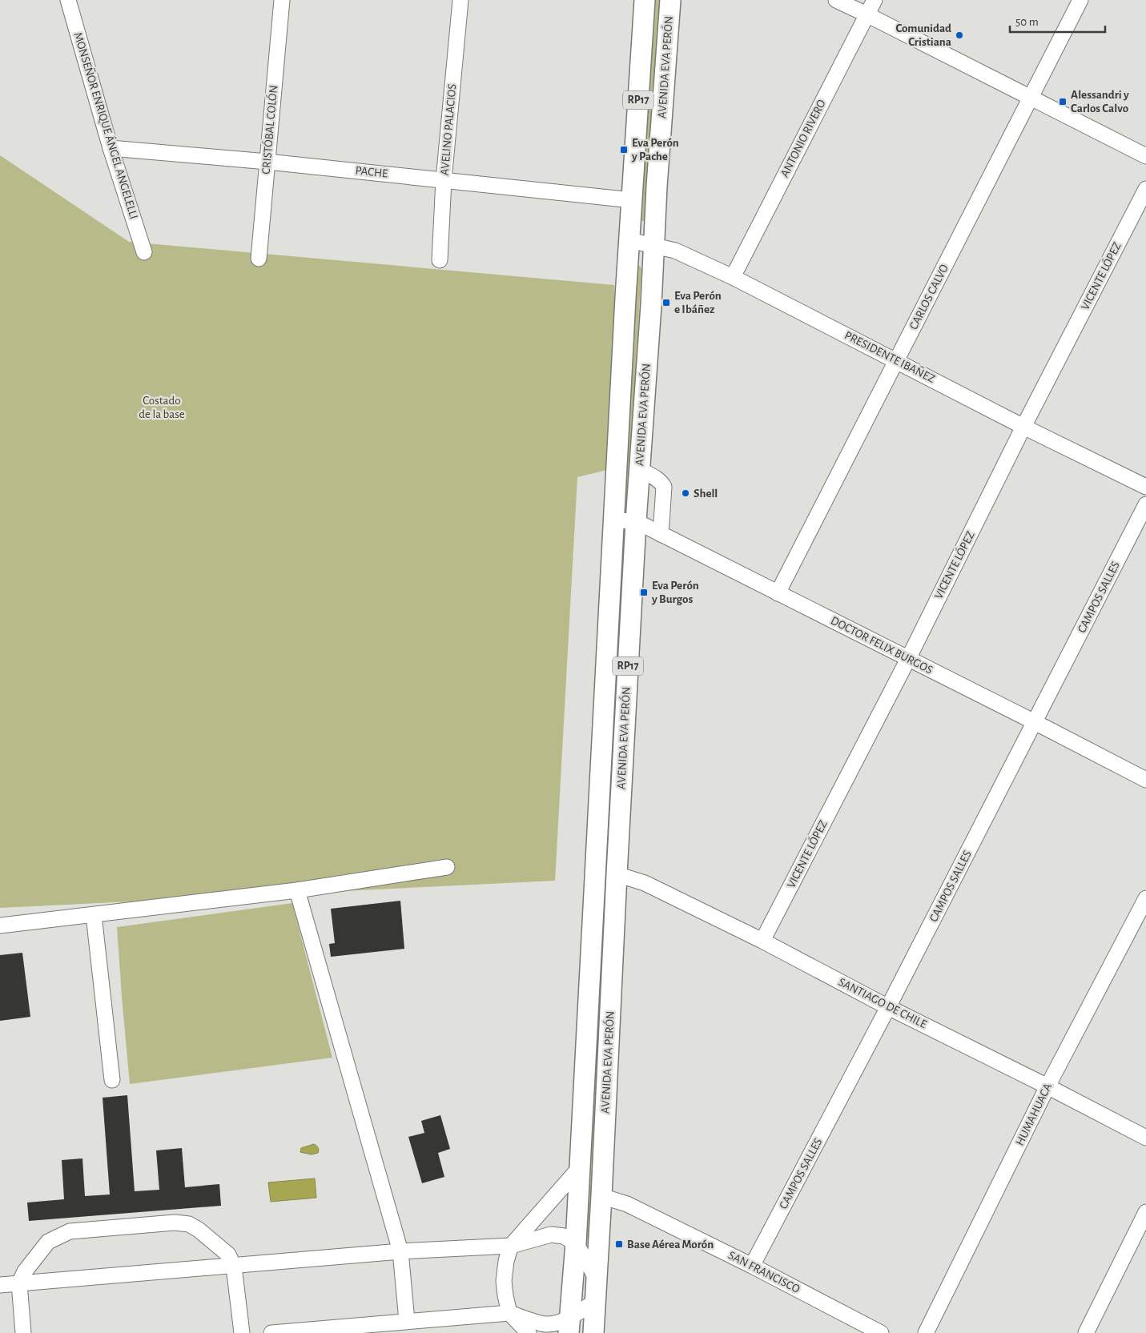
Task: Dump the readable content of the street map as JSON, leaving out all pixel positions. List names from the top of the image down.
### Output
{
  "streets": {
    "main road": ["AVENIDA EVA PERÓN", "RP17"],
    "street": [
      "MONSEÑOR ENRIQUE ÁNGEL ANGELELLI",
      "CRISTÓBAL COLÓN",
      "AVELINO PALACIOS",
      "ANTONIO RIVERO",
      "PACHE",
      "VICENTE LÓPEZ",
      "CARLOS CALVO",
      "PRESIDENTE IBAÑEZ",
      "CAMPOS SALLES",
      "DOCTOR FELIX BURGOS",
      "SANTIAGO DE CHILE",
      "HUMAHUACA",
      "SAN FRANCISCO"
    ]
  },
  "crossings": [
    ["AVENIDA EVA PERÓN", "PACHE"],
    ["AVENIDA EVA PERÓN", "PRESIDENTE IBAÑEZ"],
    ["AVENIDA EVA PERÓN", "DOCTOR FELIX BURGOS"],
    ["AVENIDA EVA PERÓN", "SANTIAGO DE CHILE"],
    ["AVENIDA EVA PERÓN", "SAN FRANCISCO"],
    ["MONSEÑOR ENRIQUE ÁNGEL ANGELELLI", "PACHE"],
    ["CRISTÓBAL COLÓN", "PACHE"],
    ["AVELINO PALACIOS", "PACHE"],
    ["ANTONIO RIVERO", "PRESIDENTE IBAÑEZ"],
    ["VICENTE LÓPEZ", "PRESIDENTE IBAÑEZ"],
    ["VICENTE LÓPEZ", "DOCTOR FELIX BURGOS"],
    ["VICENTE LÓPEZ", "SANTIAGO DE CHILE"],
    ["CARLOS CALVO", "PRESIDENTE IBAÑEZ"],
    ["CARLOS CALVO", "DOCTOR FELIX BURGOS"],
    ["CAMPOS SALLES", "DOCTOR FELIX BURGOS"],
    ["CAMPOS SALLES", "SANTIAGO DE CHILE"],
    ["CAMPOS SALLES", "SAN FRANCISCO"],
    ["SANTIAGO DE CHILE", "HUMAHUACA"]
  ],
  "parks": ["Costado de la base"],
  "places": {
    "other": ["Comunidad Cristiana", "Shell"],
    "transit": [
      "Alessandri y Carlos Calvo",
      "Eva Perón y Pache",
      "Eva Perón e Ibáñez",
      "Eva Perón y Burgos",
      "Base Aérea Morón"
    ]
  },
  "scale_bar": "50 m"
}
